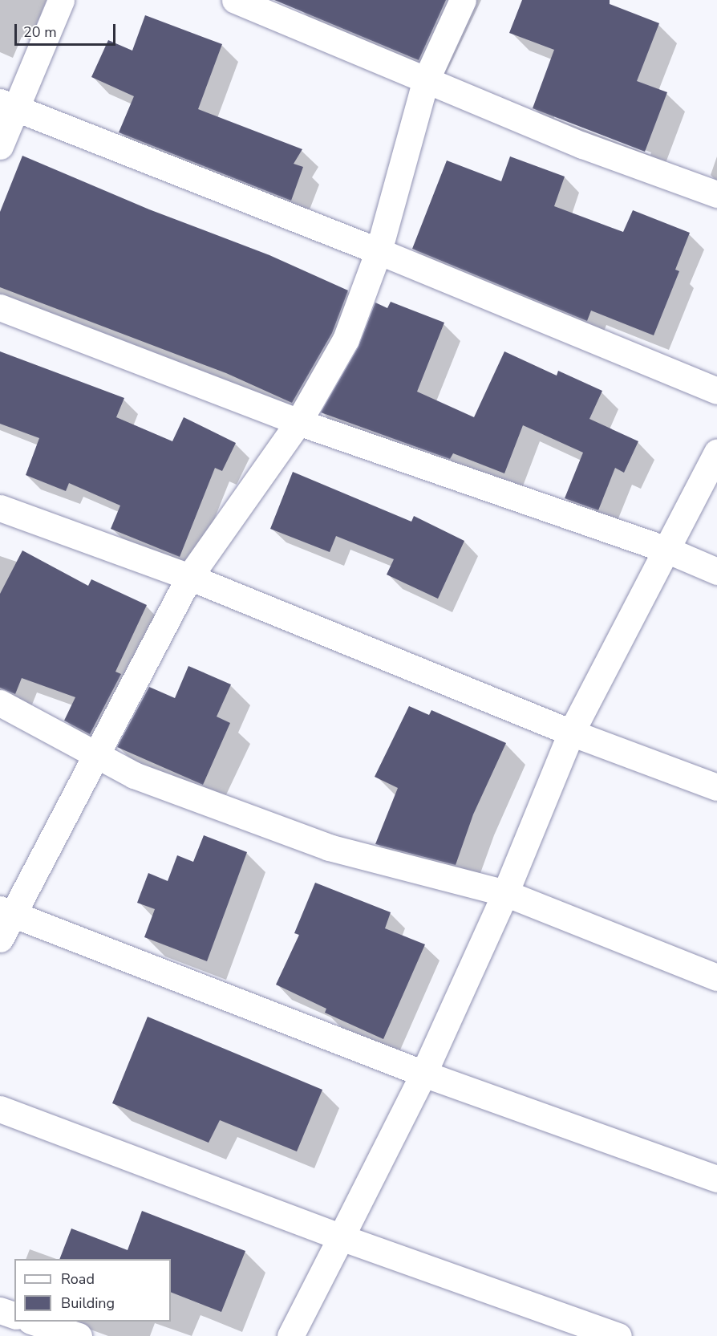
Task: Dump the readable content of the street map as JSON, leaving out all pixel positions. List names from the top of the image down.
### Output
{
  "legend": ["Road", "Building"],
  "scale_bar": "20 m"
}
